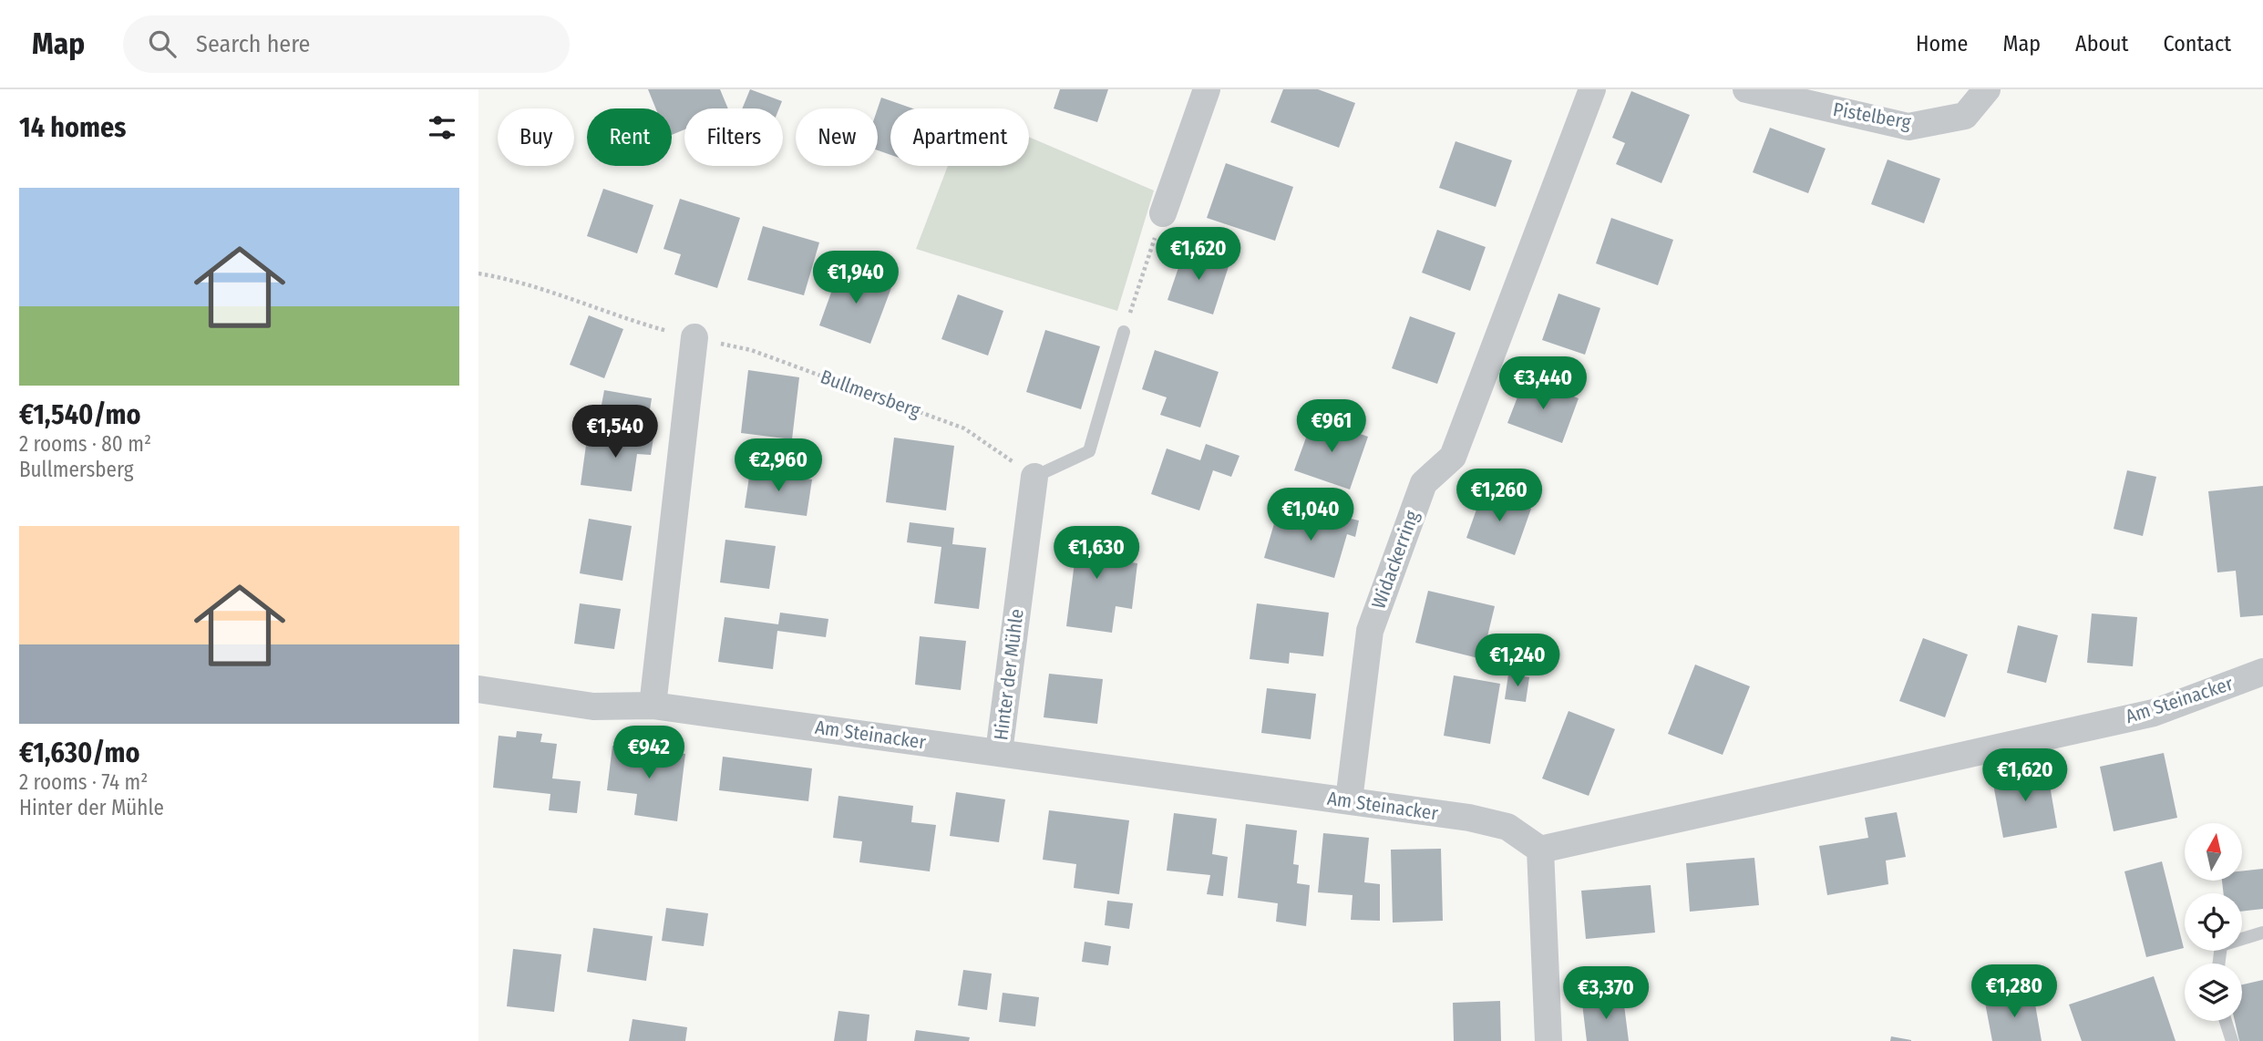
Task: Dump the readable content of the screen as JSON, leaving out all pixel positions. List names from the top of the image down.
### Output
{
  "streets": {
    "street": [
      "Pistelberg",
      "Widackerring",
      "Hinter der Mühle",
      "Am Steinacker"
    ],
    "path": ["Bullmersberg"]
  },
  "crossings": [
    ["Bullmersberg", "Hinter der Mühle"],
    ["Widackerring", "Am Steinacker"],
    ["Hinter der Mühle", "Am Steinacker"]
  ],
  "north": "top",
  "page": {
    "header": "Map",
    "search": "Search here",
    "nav": [
      "Home",
      "Map",
      "About",
      "Contact"
    ],
    "heading": "14 homes",
    "chip": [
      "Buy",
      "Rent",
      "Filters",
      "New",
      "Apartment"
    ],
    "list": [
      {
        "name": "€1,540/mo",
        "note": "2 rooms · 80 m² · Bullmersberg"
      },
      {
        "name": "€1,630/mo",
        "note": "2 rooms · 74 m² · Hinter der Mühle"
      }
    ],
    "price": [
      "€1,620",
      "€1,940",
      "€3,440",
      "€961",
      "€1,540",
      "€2,960",
      "€1,260",
      "€1,040",
      "€1,630",
      "€1,240",
      "€942",
      "€1,620",
      "€1,280",
      "€3,370"
    ]
  }
}
